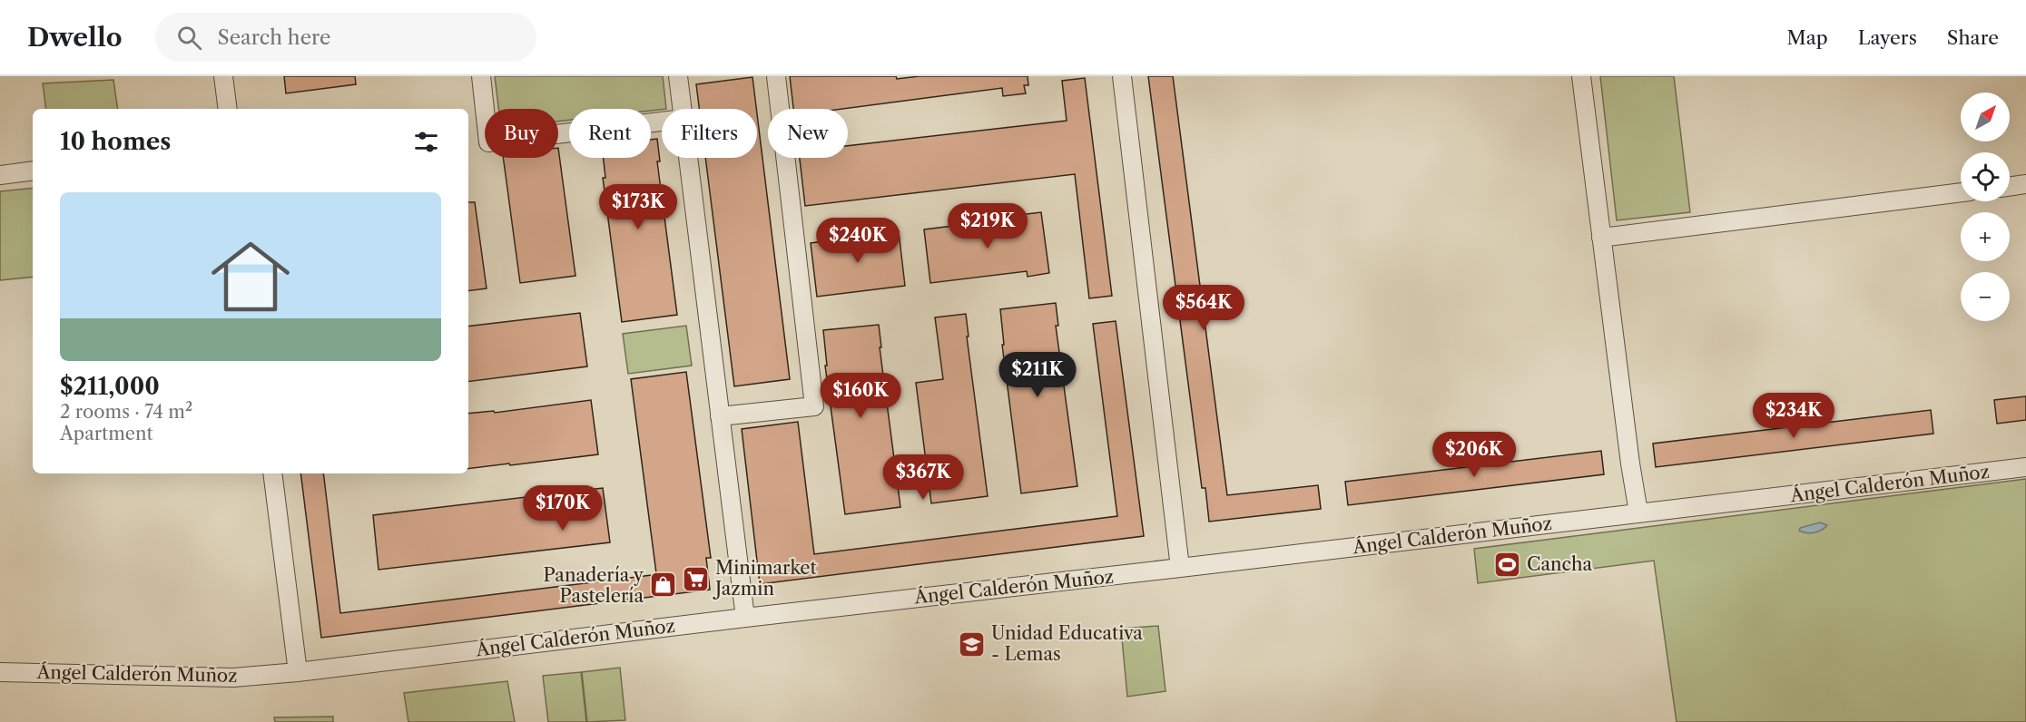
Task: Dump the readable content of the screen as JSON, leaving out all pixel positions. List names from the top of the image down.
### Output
{
  "streets": {
    "street": ["Ángel Calderón Muñoz"]
  },
  "places": {
    "sports": ["Cancha"],
    "supermarket": ["Minimarket Jazmin"],
    "shop": ["Panadería y Pastelería"],
    "school or university": ["Unidad Educativa - Lemas"]
  },
  "north": "top right",
  "page": {
    "header": "Dwello",
    "search": "Search here",
    "nav": ["Map", "Layers", "Share"],
    "map_buttons": ["+", "−"],
    "chip": [
      "Buy",
      "Rent",
      "Filters",
      "New"
    ],
    "heading": "10 homes",
    "list": [
      {
        "name": "$211,000",
        "note": "2 rooms · 74 m² · Apartment"
      }
    ],
    "price": [
      "$173K",
      "$219K",
      "$240K",
      "$564K",
      "$211K",
      "$160K",
      "$234K",
      "$206K",
      "$367K",
      "$170K"
    ]
  }
}
